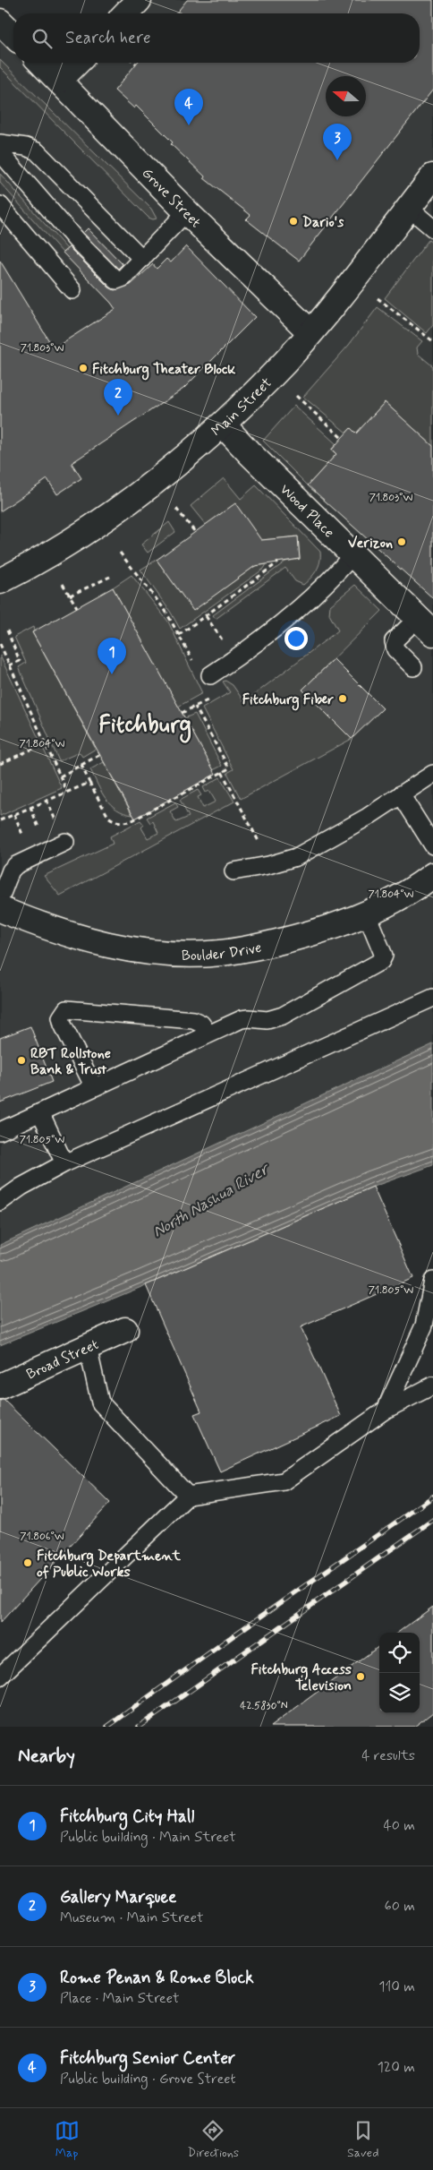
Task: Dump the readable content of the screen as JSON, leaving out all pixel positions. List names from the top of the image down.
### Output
{
  "streets": {
    "main road": [
      "Grove Street",
      "Main Street",
      "Wood Place",
      "Boulder Drive",
      "Broad Street"
    ]
  },
  "crossings": [
    ["Grove Street", "Main Street"],
    ["Main Street", "Wood Place"]
  ],
  "districts": ["Fitchburg"],
  "water": ["North Nashua River"],
  "places": [
    "Dario's",
    "Fitchburg Theater Block",
    "Verizon",
    "Fitchburg Fiber",
    "RBT Rollstone Bank & Trust",
    "Fitchburg Department of Public Works",
    "Fitchburg Access Television"
  ],
  "north": "left",
  "page": {
    "search": "Search here",
    "pins": [
      "4",
      "3",
      "2",
      "1"
    ],
    "heading": ["Nearby", "4 results"],
    "list": [
      {
        "mark": "1",
        "name": "Fitchburg City Hall",
        "note": "Public building · Main Street",
        "value": "40 m"
      },
      {
        "mark": "2",
        "name": "Gallery Marquee",
        "note": "Museum · Main Street",
        "value": "60 m"
      },
      {
        "mark": "3",
        "name": "Rome Penan & Rome Block",
        "note": "Place · Main Street",
        "value": "110 m"
      },
      {
        "mark": "4",
        "name": "Fitchburg Senior Center",
        "note": "Public building · Grove Street",
        "value": "120 m"
      }
    ],
    "nav": ["Map", "Directions", "Saved"]
  },
  "coordinates": [
    "71.803°W",
    "71.804°W",
    "71.805°W",
    "71.806°W",
    "42.5830°N"
  ]
}
